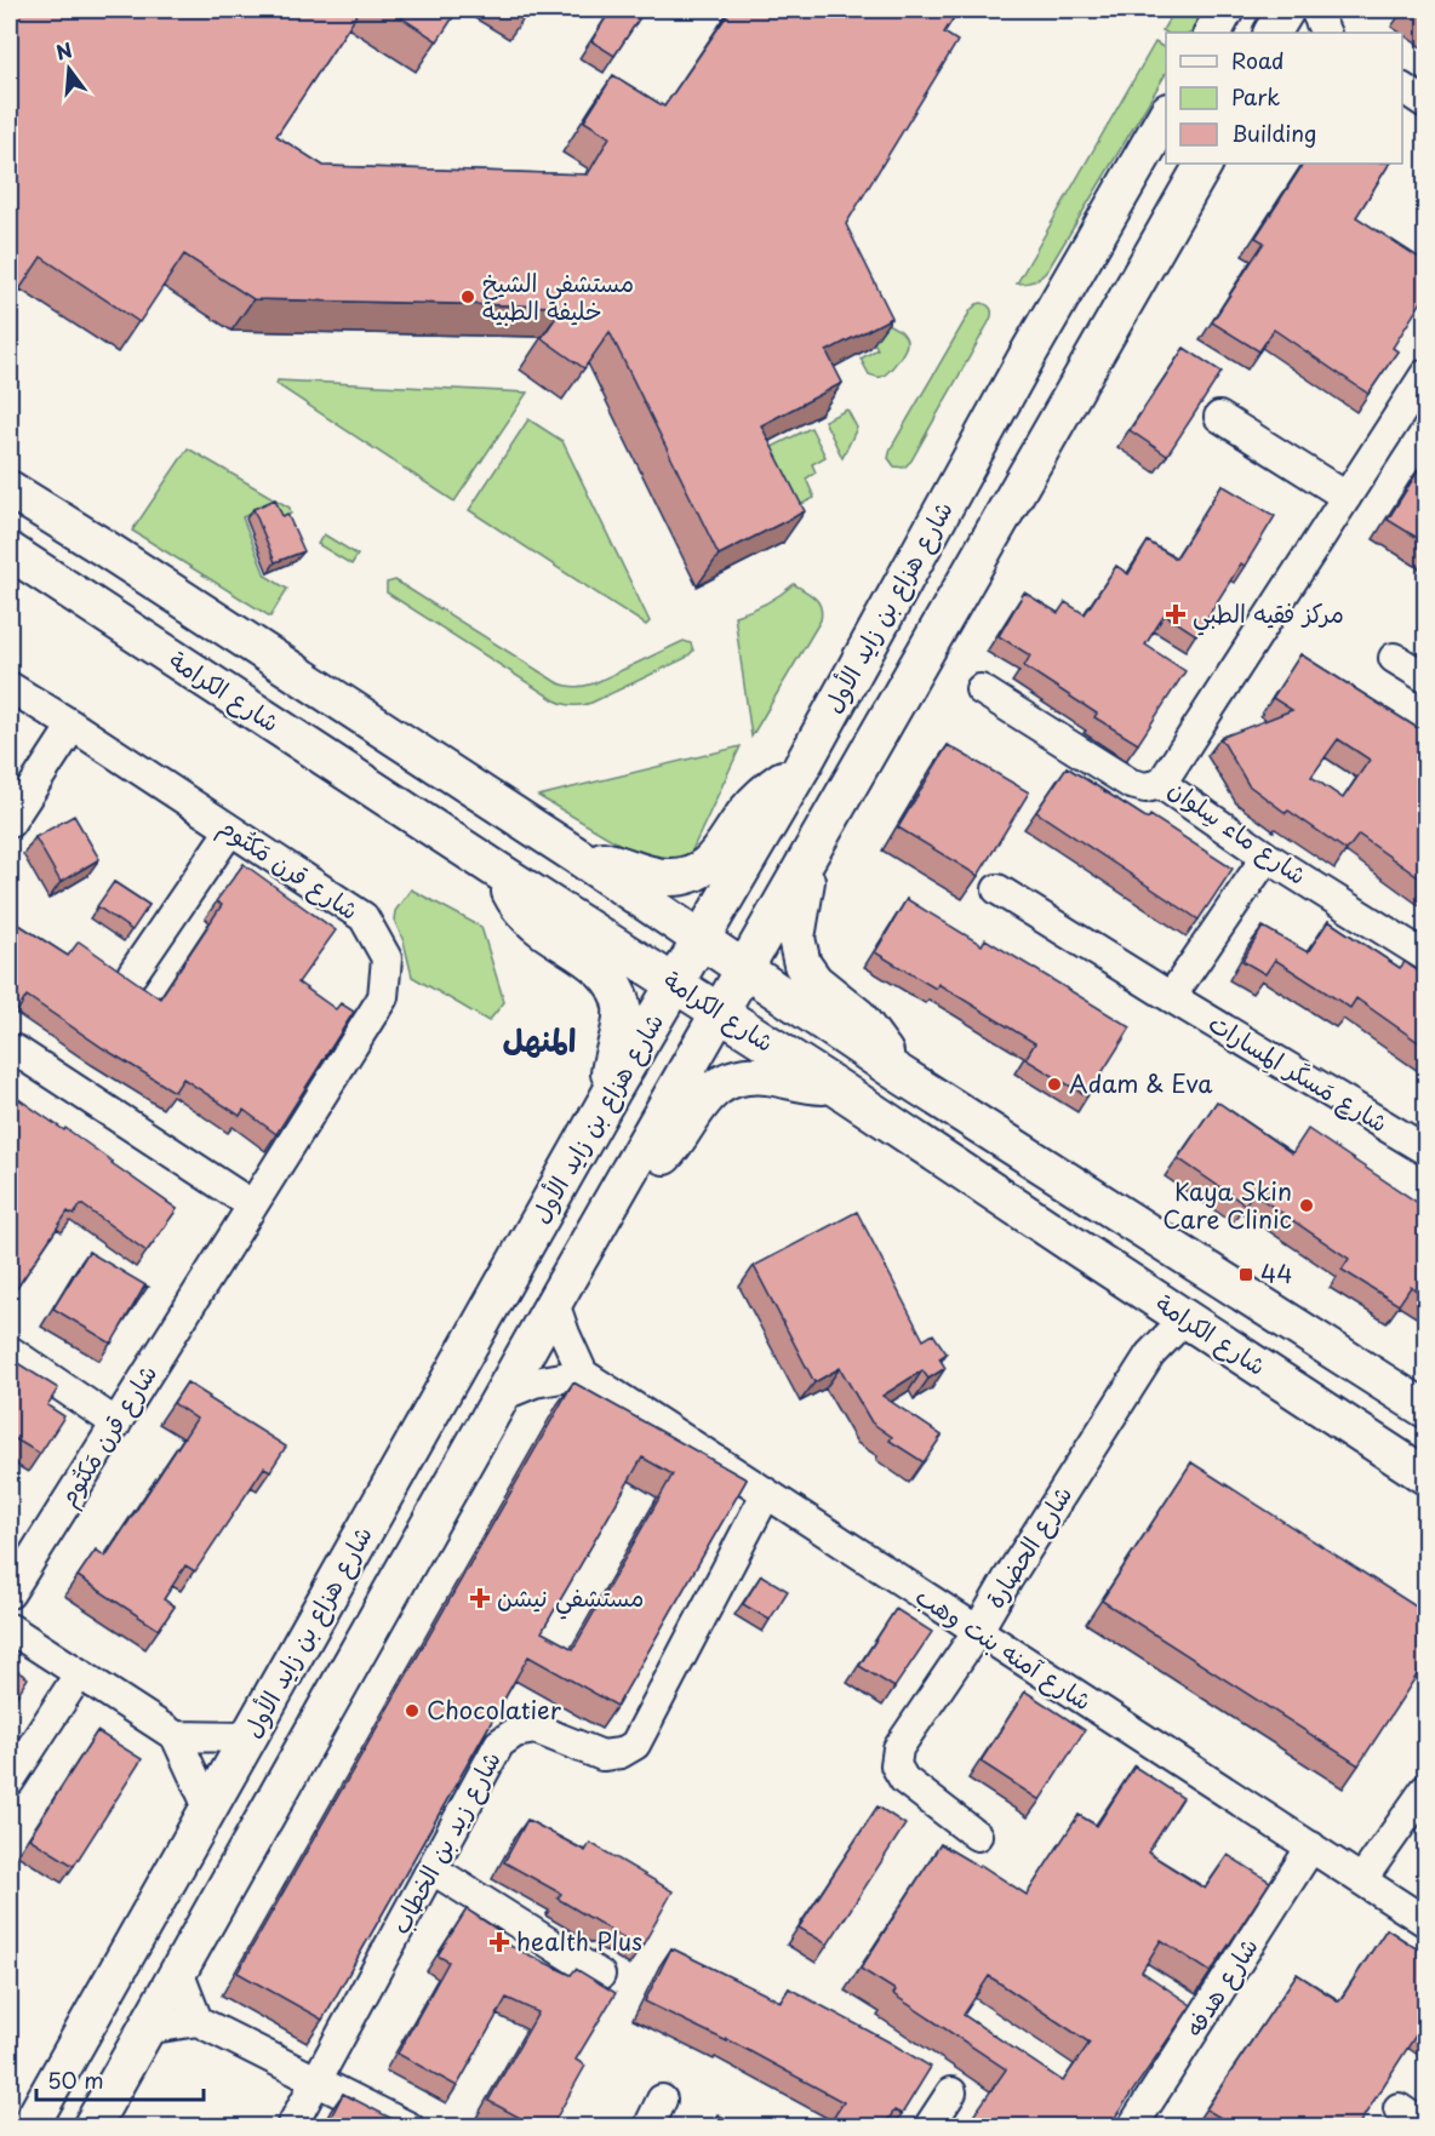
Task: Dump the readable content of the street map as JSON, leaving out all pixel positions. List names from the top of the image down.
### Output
{
  "streets": {
    "main road": ["شارع هزاع بن زايد الأول", "شارع الكرامة"],
    "street": [
      "شارع ماء سِلوان",
      "شارع قرن مَكتُوم",
      "شارع مَسكَر المِسارات",
      "شارع الحضارة",
      "شارع آمنه بنت وهب",
      "شارع زيد بن الخطاب",
      "شارع هدفه"
    ]
  },
  "crossings": [
    ["شارع هزاع بن زايد الأول", "شارع الكرامة"],
    ["شارع الكرامة", "شارع الحضارة"],
    ["شارع الحضارة", "شارع آمنه بنت وهب"],
    ["شارع آمنه بنت وهب", "شارع زيد بن الخطاب"],
    ["شارع آمنه بنت وهب", "شارع هدفه"]
  ],
  "districts": ["المنهل"],
  "places": {
    "other": [
      "مستشفي الشيخ خليفة الطبية",
      "Adam & Eva",
      "Kaya Skin Care Clinic",
      "Chocolatier"
    ],
    "health": ["مركز فقيه الطبي", "مستشفي نيشن", "health Plus"],
    "transit": ["44"]
  },
  "legend": ["Road", "Park", "Building"],
  "scale_bar": "50 m",
  "north": "top"
}
